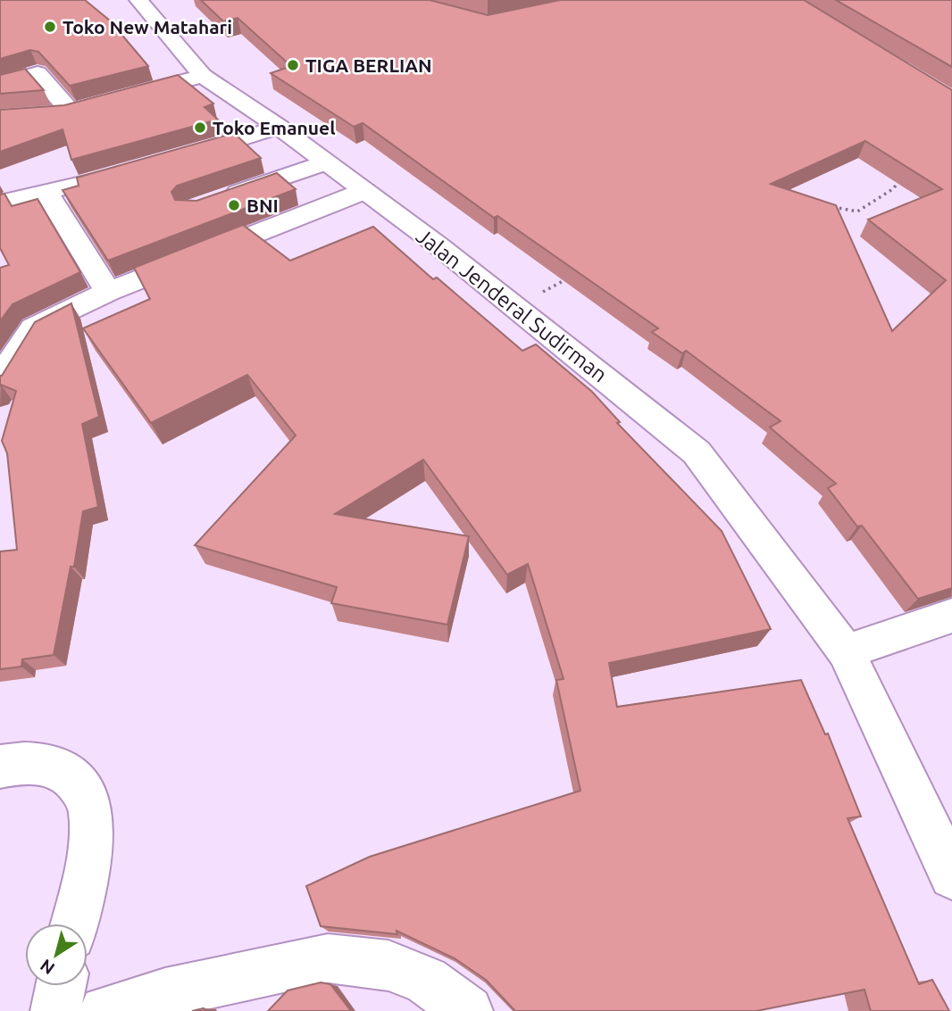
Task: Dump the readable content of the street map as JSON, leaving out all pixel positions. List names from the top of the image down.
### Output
{
  "streets": {
    "street": ["Jalan Jenderal Sudirman"]
  },
  "places": [
    "Toko New Matahari",
    "TIGA BERLIAN",
    "Toko Emanuel",
    "BNI"
  ],
  "north": "bottom left"
}
